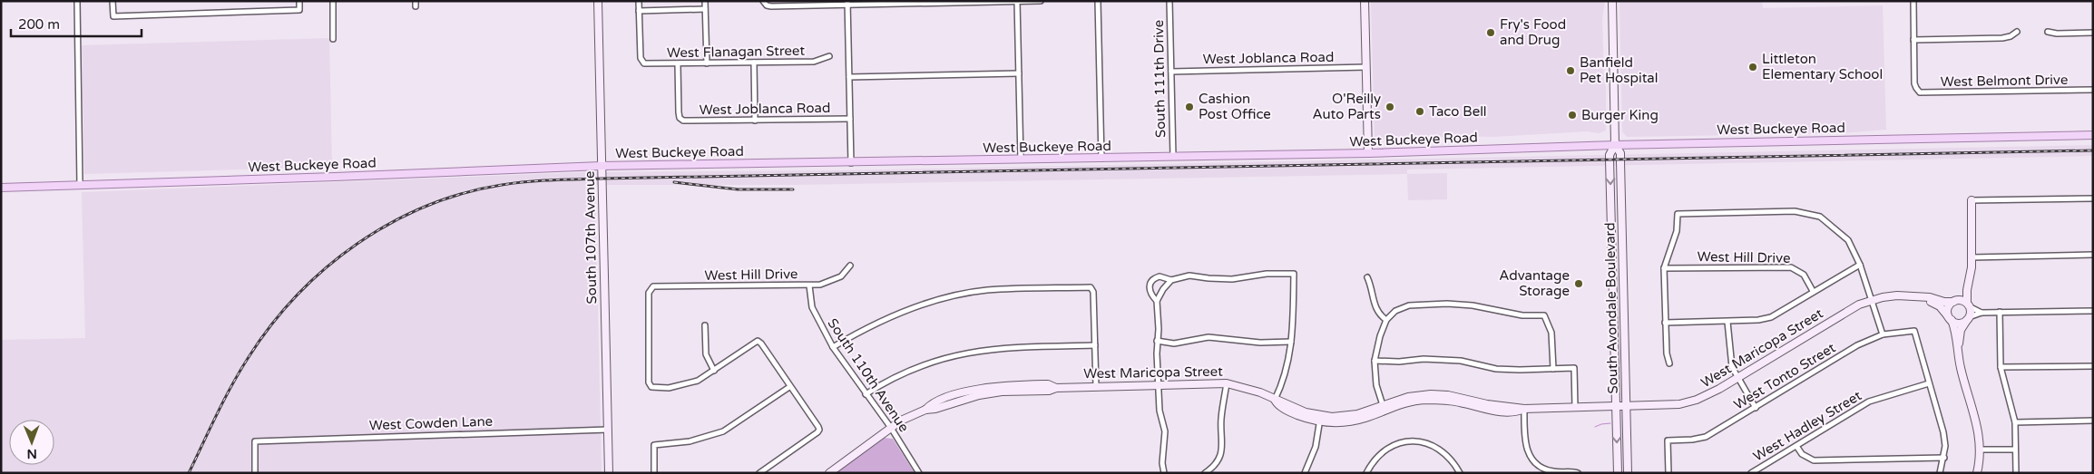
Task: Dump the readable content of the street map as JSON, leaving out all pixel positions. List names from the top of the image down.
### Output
{
  "streets": {
    "main road": ["West Buckeye Road"],
    "street": [
      "West Flanagan Street",
      "West Joblanca Road",
      "South 111th Drive",
      "West Belmont Drive",
      "South 107th Avenue",
      "West Hill Drive",
      "South Avondale Boulevard",
      "West Maricopa Street",
      "South 110th Avenue",
      "West Tonto Street",
      "West Cowden Lane",
      "West Hadley Street"
    ]
  },
  "crossings": [
    ["West Flanagan Street", "West Joblanca Road"],
    ["West Joblanca Road", "South 111th Drive"],
    ["South 111th Drive", "West Buckeye Road"],
    ["West Buckeye Road", "South 107th Avenue"],
    ["West Buckeye Road", "South Avondale Boulevard"],
    ["South 107th Avenue", "West Cowden Lane"],
    ["West Hill Drive", "South 110th Avenue"],
    ["South Avondale Boulevard", "West Maricopa Street"],
    ["West Maricopa Street", "South 110th Avenue"],
    ["West Tonto Street", "West Hadley Street"]
  ],
  "places": [
    "Fry's Food and Drug",
    "Littleton Elementary School",
    "Banfield Pet Hospital",
    "Cashion Post Office",
    "O'Reilly Auto Parts",
    "Taco Bell",
    "Burger King",
    "Advantage Storage"
  ],
  "scale_bar": "200 m",
  "north": "bottom"
}
